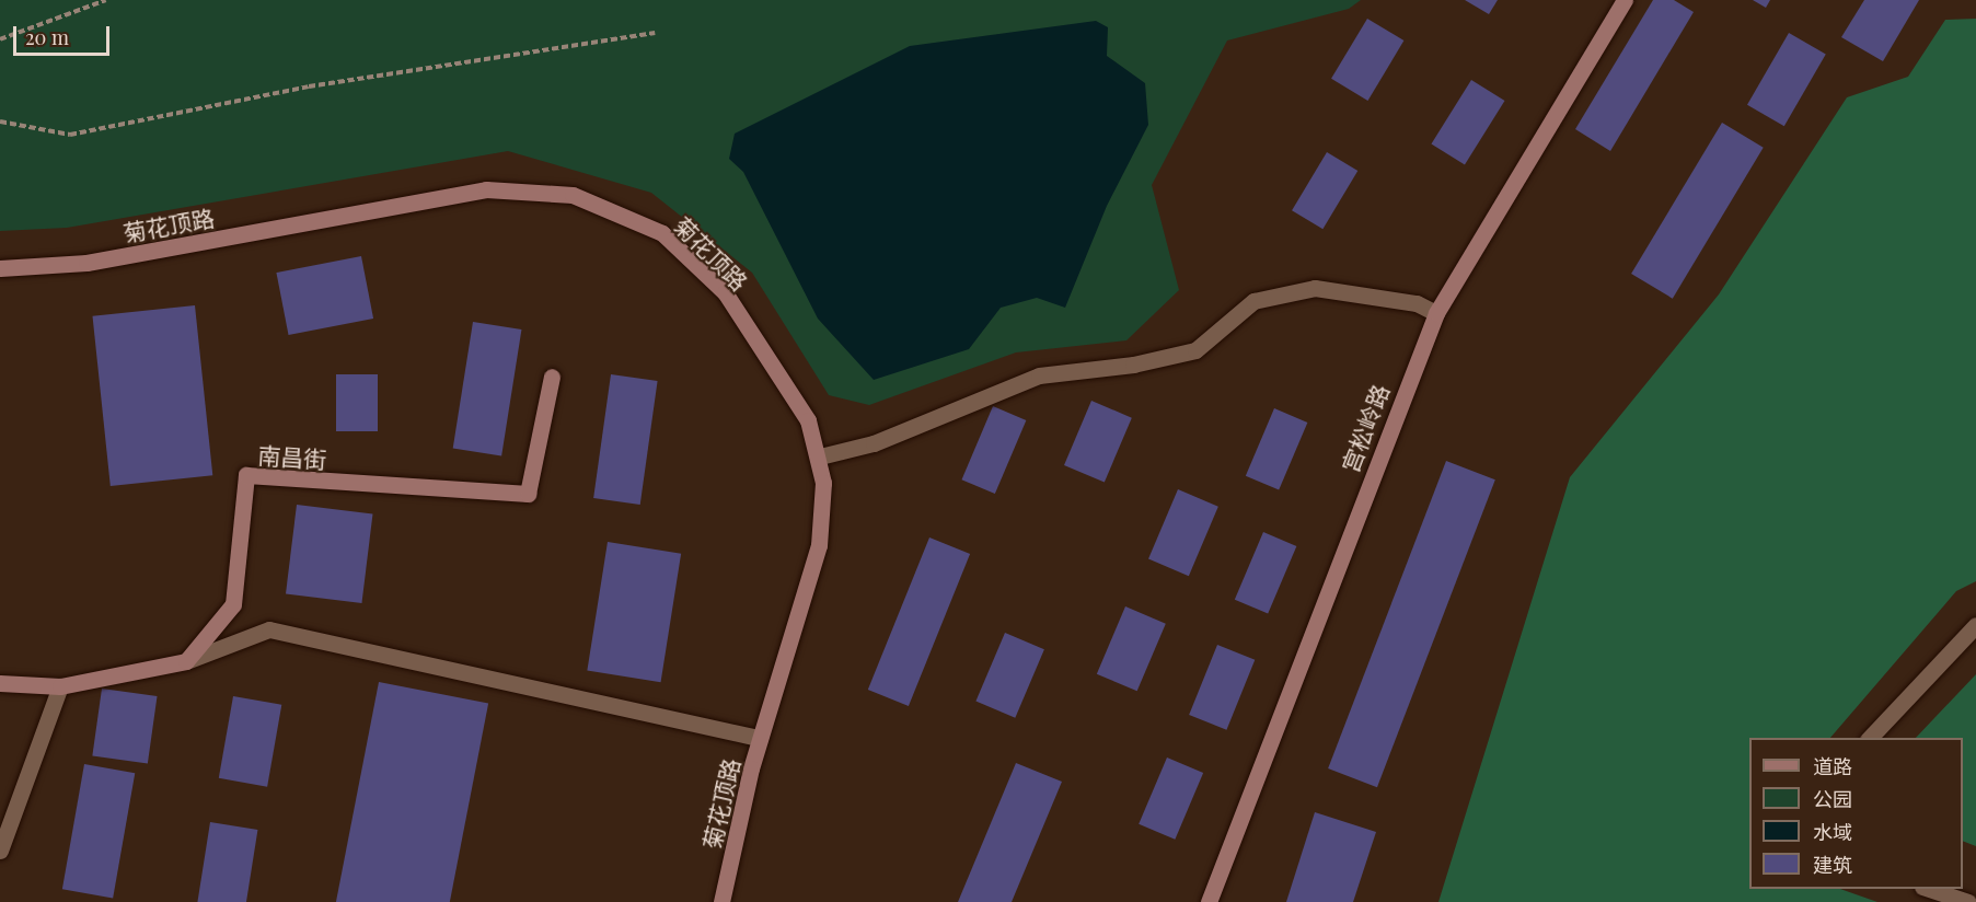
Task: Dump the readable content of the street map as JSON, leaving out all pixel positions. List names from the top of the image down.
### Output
{
  "streets": {
    "street": ["菊花顶路", "宫松岭路", "南昌街"]
  },
  "legend": [
    "道路",
    "公园",
    "水域",
    "建筑"
  ],
  "scale_bar": "20 m"
}
